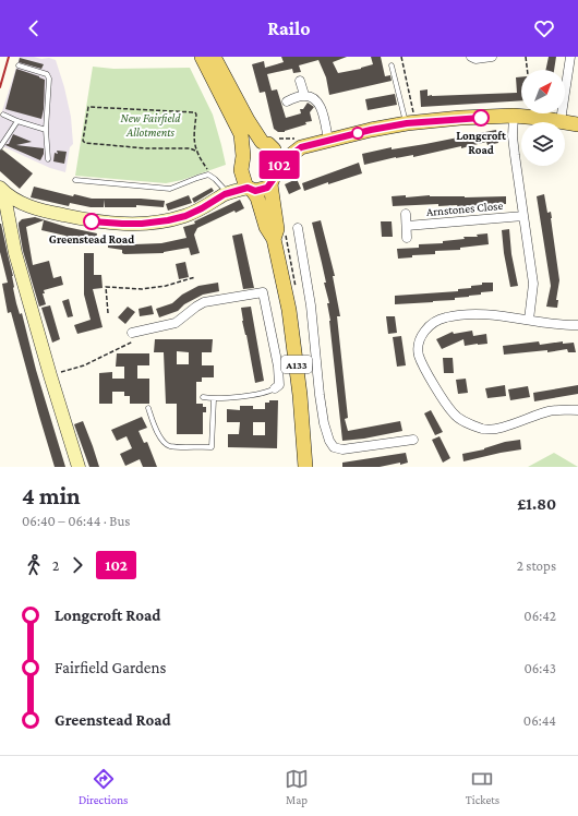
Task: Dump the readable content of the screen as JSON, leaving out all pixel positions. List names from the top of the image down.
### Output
{
  "streets": {
    "main road": ["A133"],
    "street": ["Arnstones Close"]
  },
  "parks": ["New Fairfield Allotments"],
  "places": ["Longcroft Road", "Greenstead Road"],
  "lines": ["bus line 102"],
  "north": "top right",
  "page": {
    "header": "Railo",
    "on_map": "102",
    "heading": ["4 min", "06:40 – 06:44 · Bus", "£1.80"],
    "legs": ["2", "102", "2 stops"],
    "list": [
      {
        "name": "Longcroft Road",
        "value": "06:42"
      },
      {
        "name": "Fairfield Gardens",
        "value": "06:43"
      },
      {
        "name": "Greenstead Road",
        "value": "06:44"
      }
    ],
    "tabs": ["Directions", "Map", "Tickets"]
  }
}
